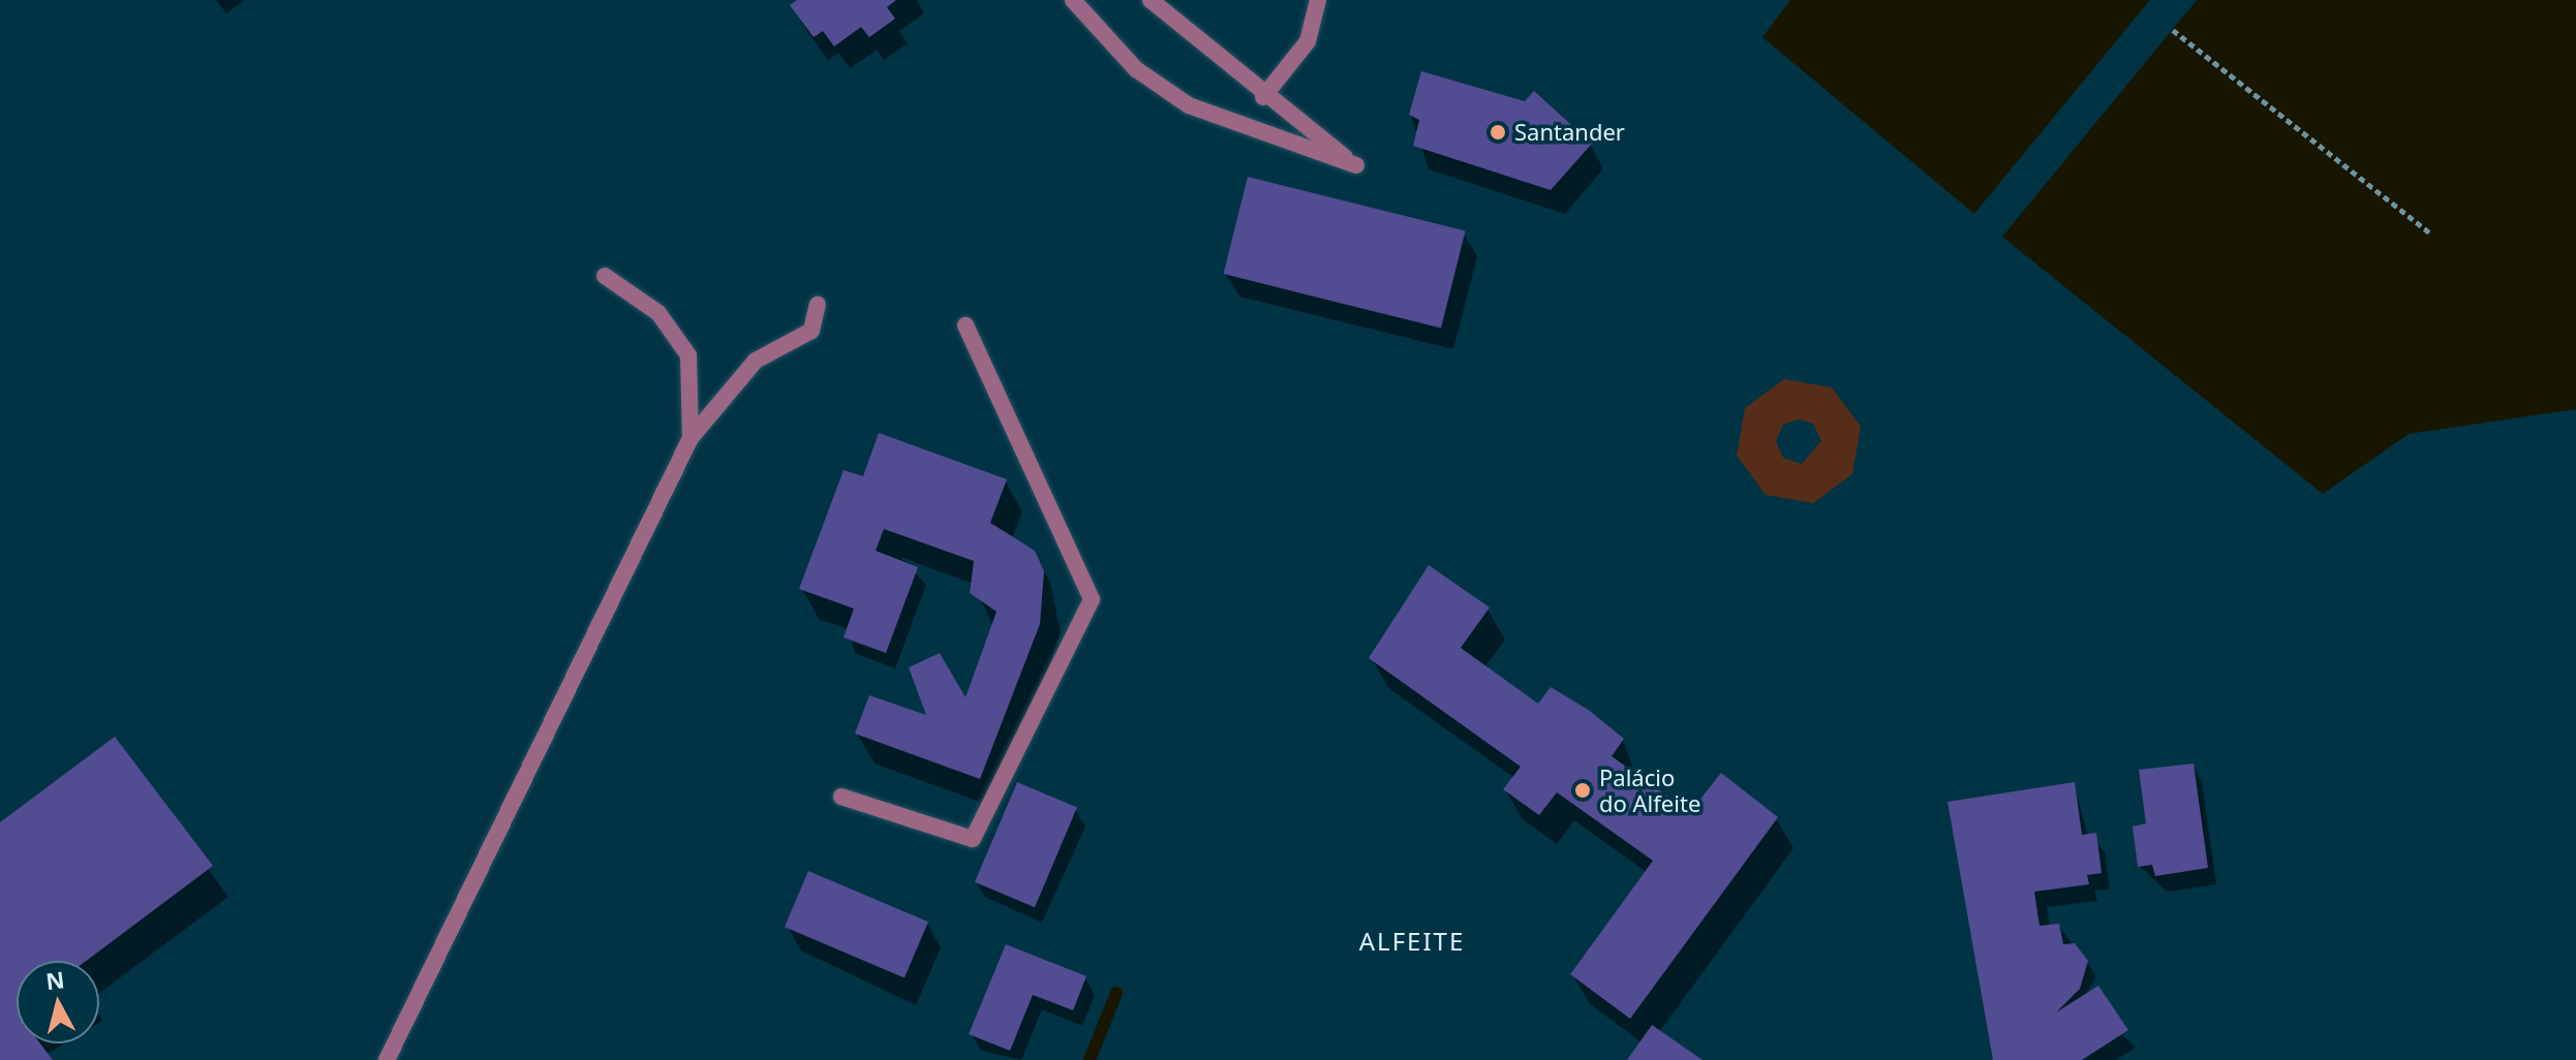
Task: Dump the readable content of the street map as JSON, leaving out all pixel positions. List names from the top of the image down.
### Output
{
  "districts": ["ALFEITE"],
  "places": ["Santander", "Palácio do Alfeite"],
  "north": "top"
}
